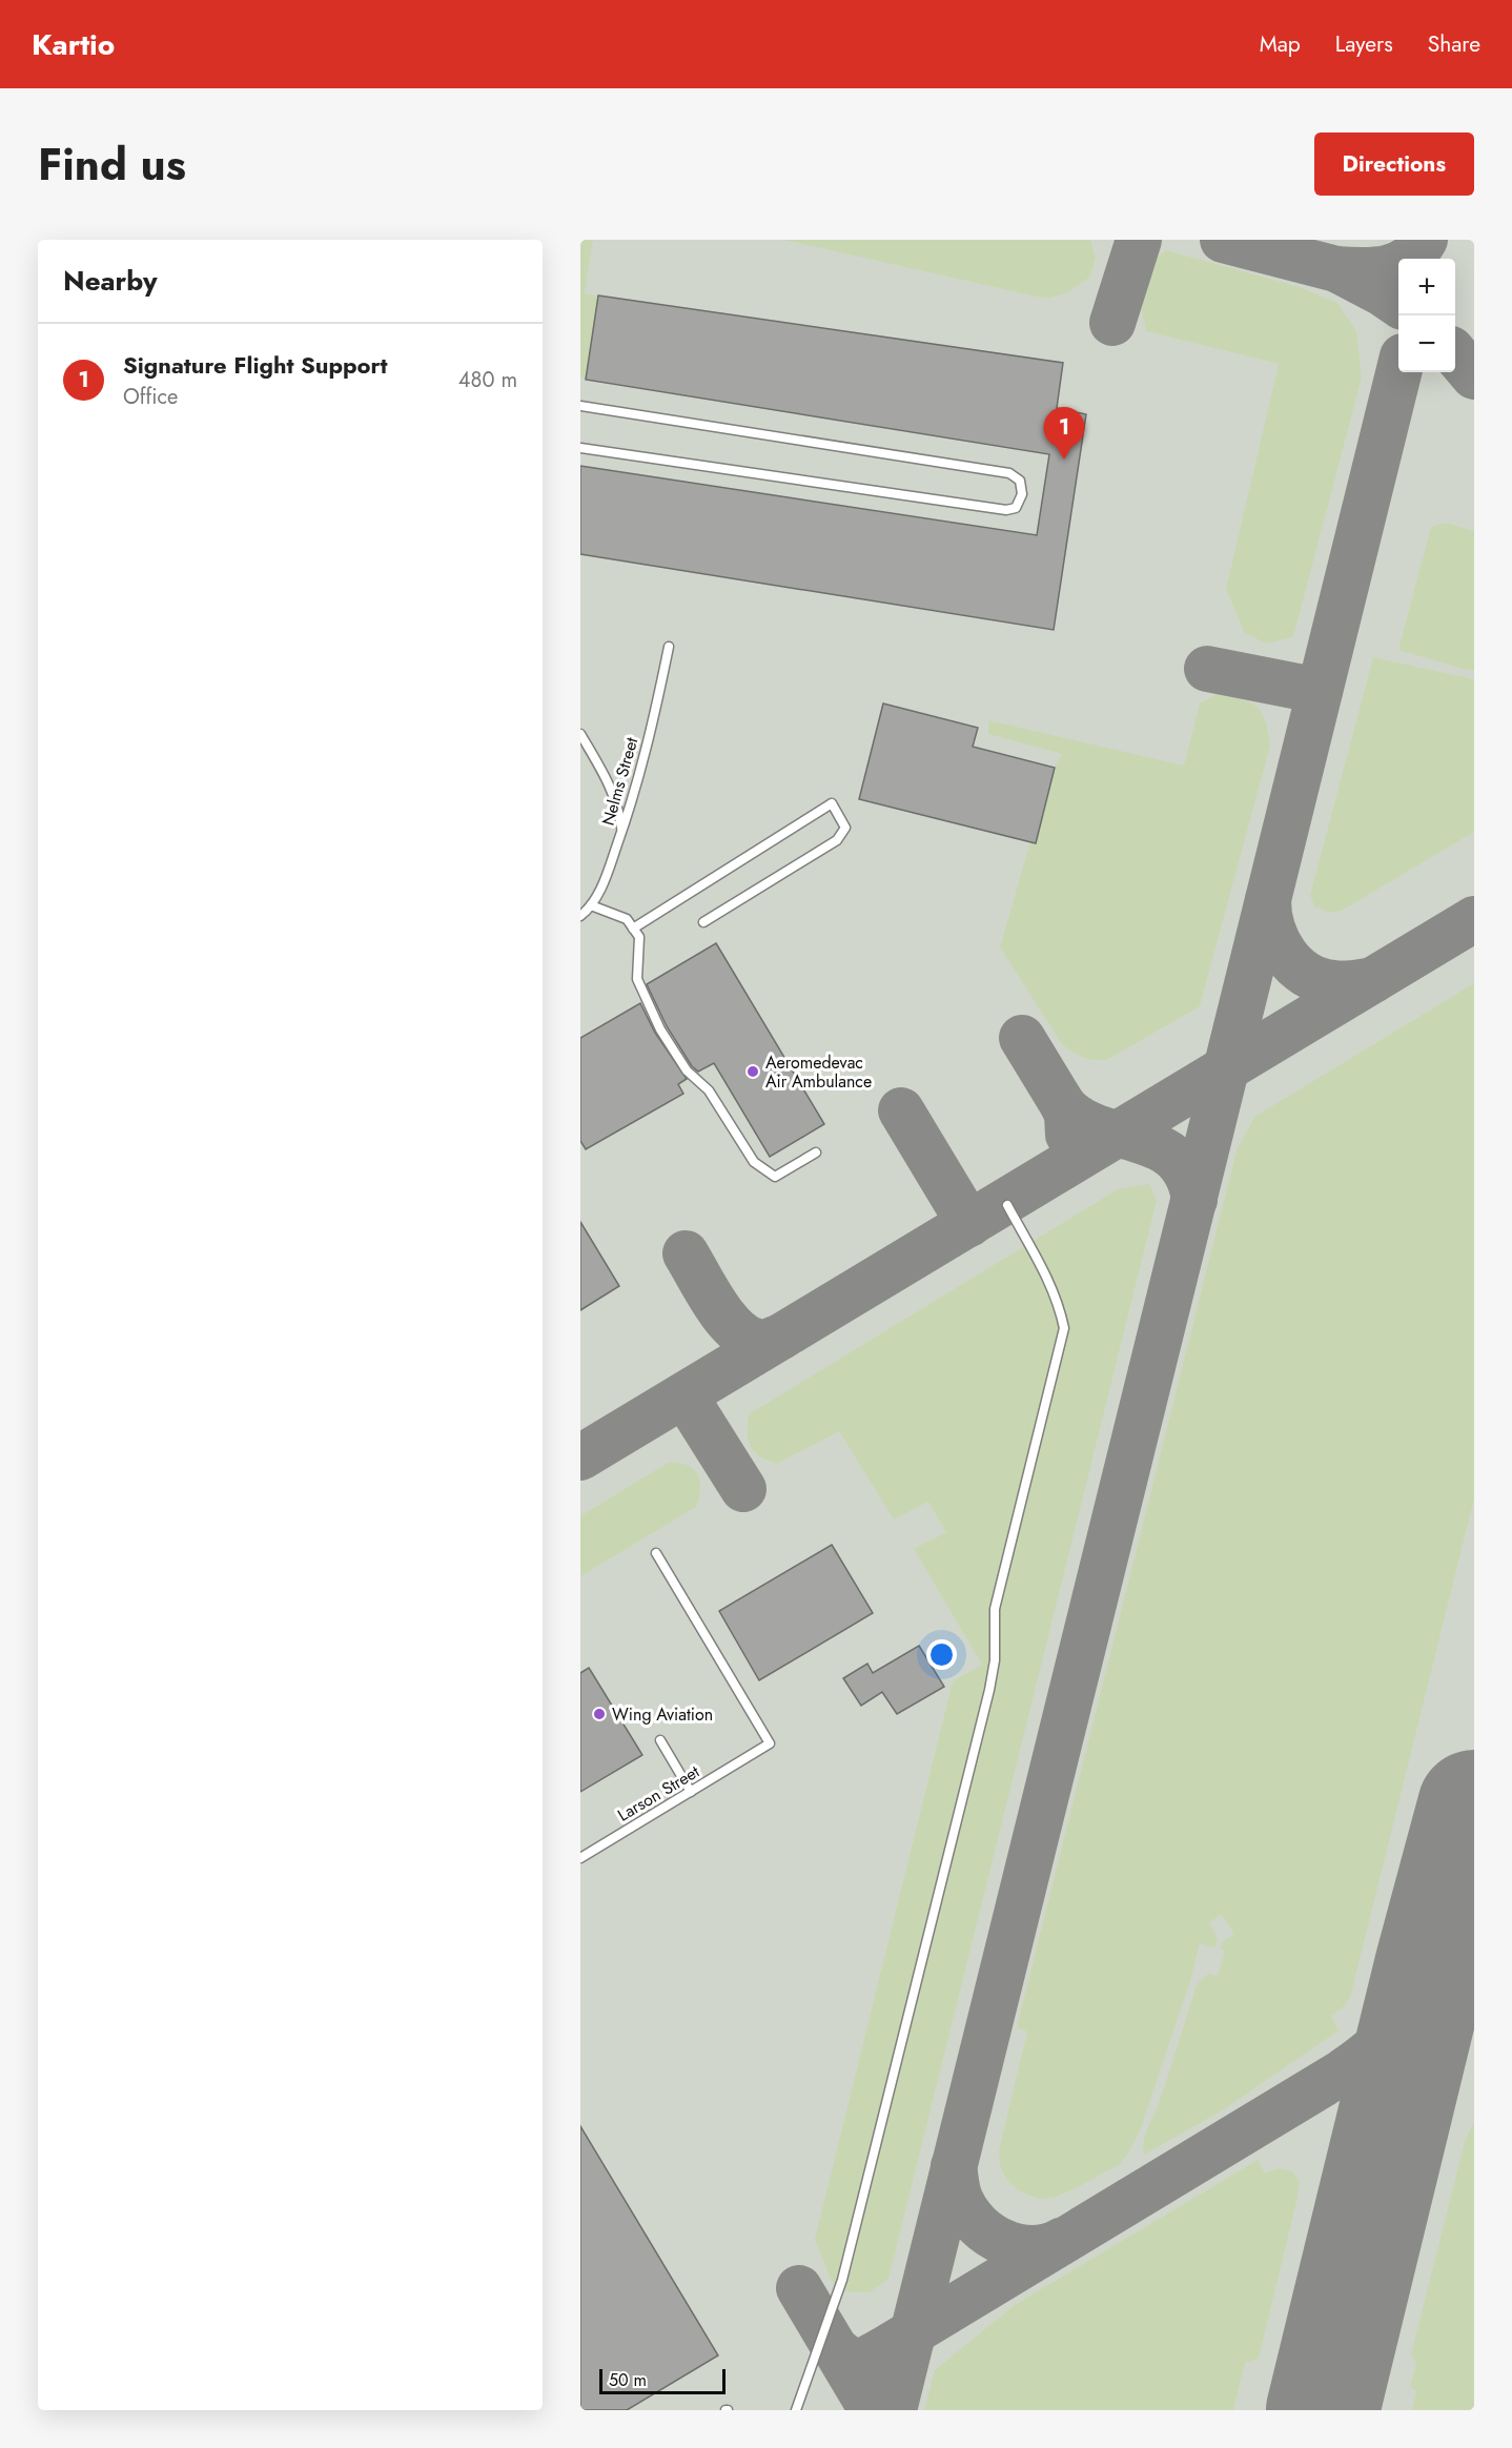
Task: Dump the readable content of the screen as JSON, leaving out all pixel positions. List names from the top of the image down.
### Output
{
  "streets": {
    "lane": ["Nelms Street", "Larson Street"]
  },
  "places": ["Aeromedevac Air Ambulance", "Wing Aviation"],
  "scale_bar": "50 m",
  "page": {
    "header": "Kartio",
    "nav": ["Map", "Layers", "Share"],
    "title": "Find us",
    "buttons": "Directions",
    "heading": "Nearby",
    "map_buttons": ["+", "−"],
    "list": [
      {
        "mark": "1",
        "name": "Signature Flight Support",
        "note": "Office",
        "value": "480 m"
      }
    ],
    "pins": "1",
    "scale": "50 m"
  }
}
